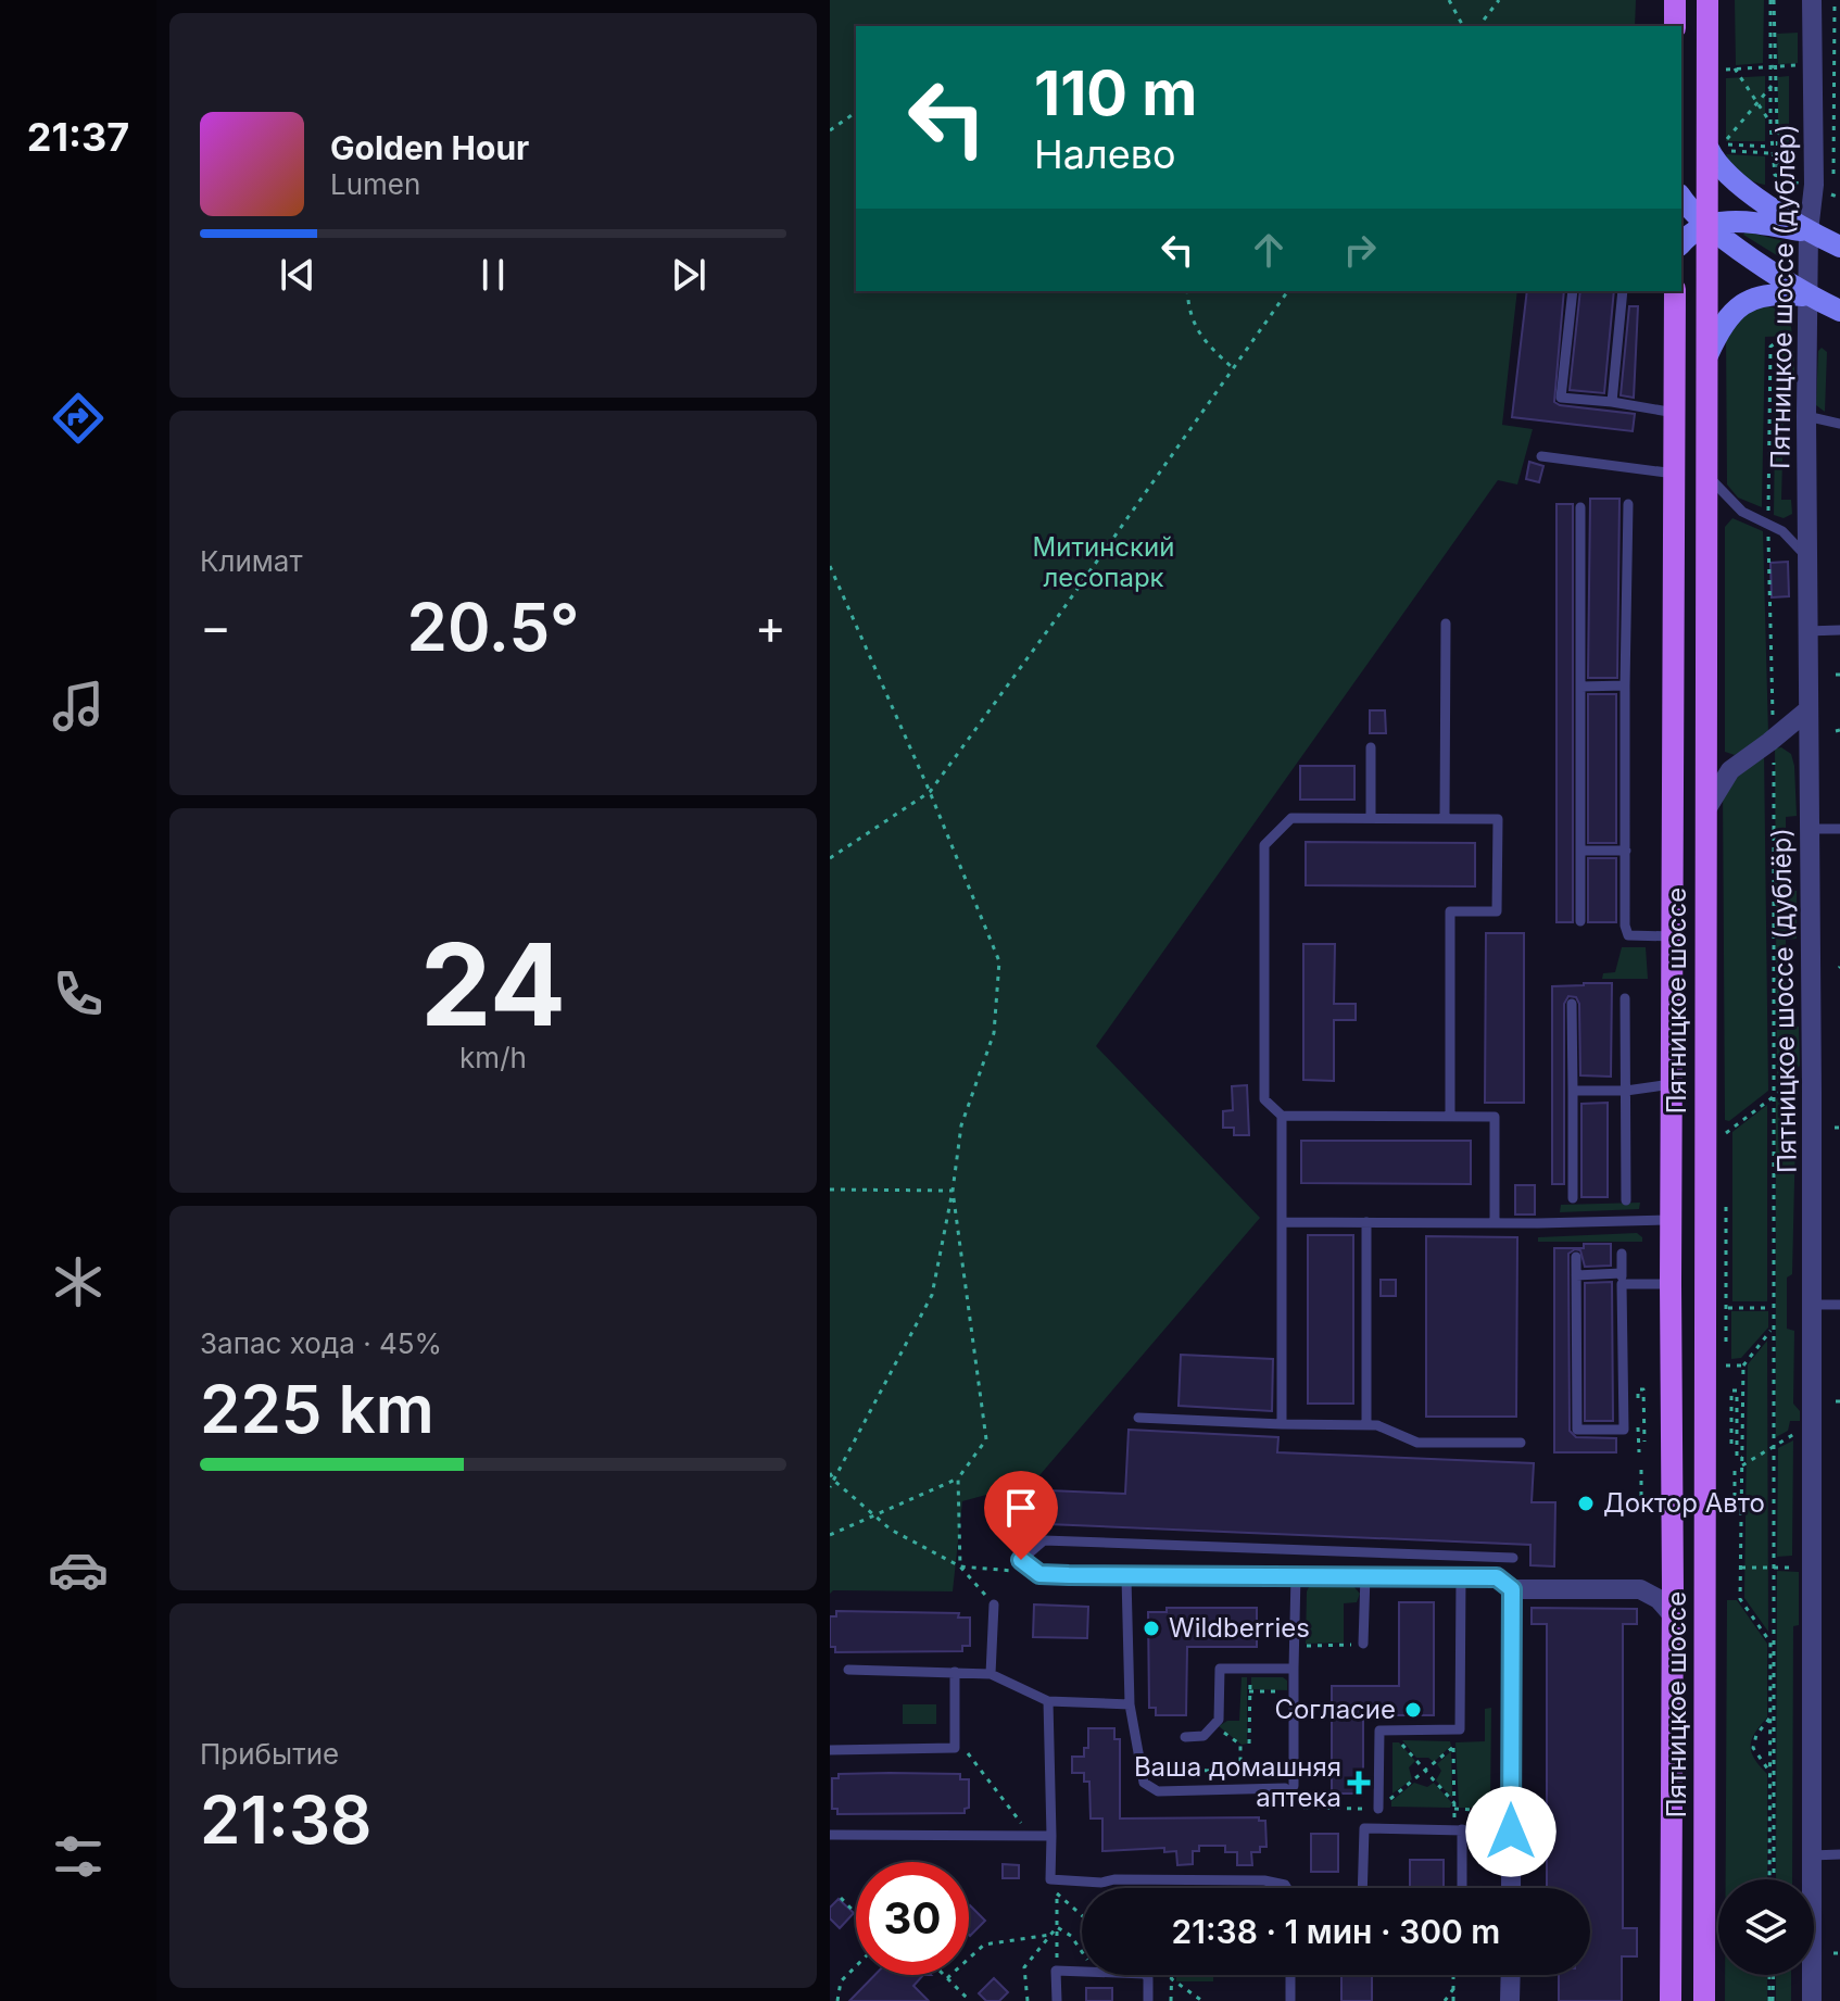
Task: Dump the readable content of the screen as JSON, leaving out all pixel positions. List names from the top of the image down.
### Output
{
  "streets": {
    "main road": ["Пятницкое шоссе"],
    "street": ["Пятницкое шоссе (дублёр)"]
  },
  "parks": ["Митинский лесопарк"],
  "places": {
    "other": ["Доктор Авто", "Wildberries", "Согласие"],
    "health": ["Ваша домашняя аптека"]
  },
  "page": {
    "tabs": "21:37",
    "turn": ["110 m", "Налево"],
    "song": ["Golden Hour", "Lumen"],
    "tile": [
      "Климат",
      ["24", "km/h"],
      ["Запас хода · 45%", "225 km"],
      ["Прибытие", "21:38"]
    ],
    "heat": ["−", "20.5°", "+"],
    "limit": "30",
    "trip": "21:38 · 1 мин · 300 m"
  }
}
